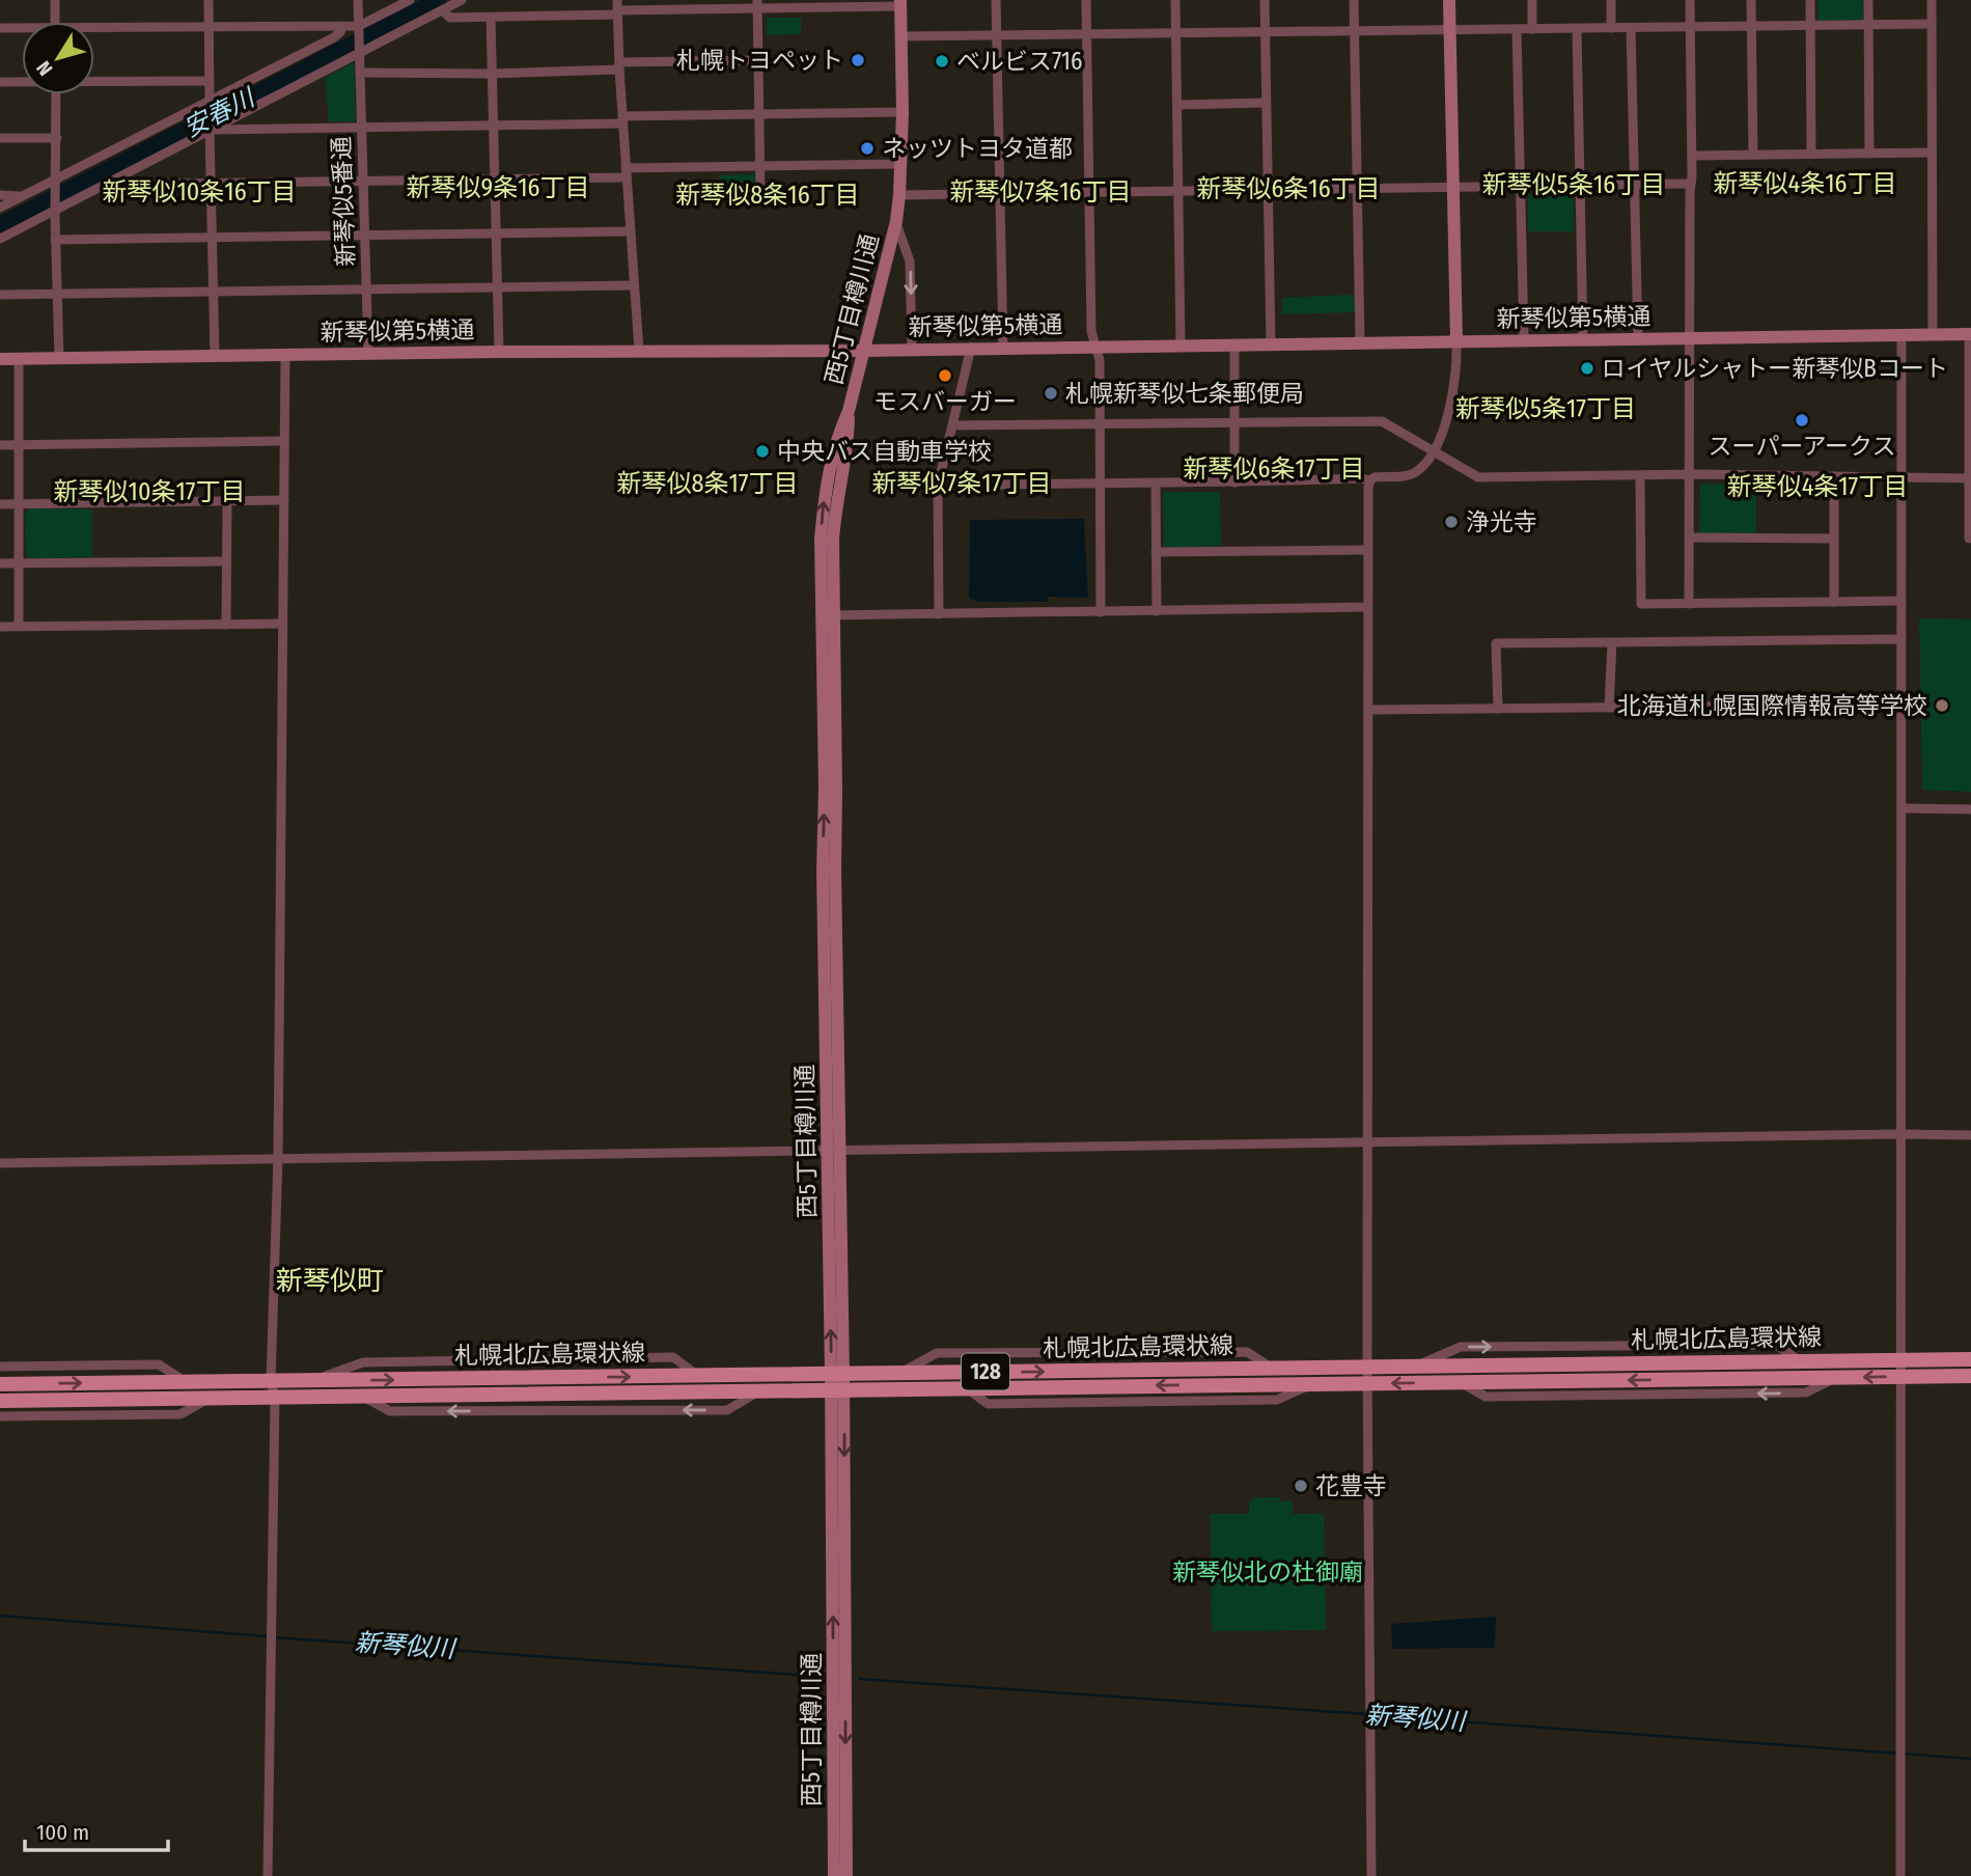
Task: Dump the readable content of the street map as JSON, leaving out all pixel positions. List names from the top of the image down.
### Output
{
  "streets": {
    "main road": [
      "西5丁目樽川通",
      "新琴似第5横通",
      "札幌北広島環状線",
      "128"
    ],
    "street": ["新琴似5番通"]
  },
  "crossings": [
    ["新琴似5番通", "新琴似第5横通"],
    ["西5丁目樽川通", "新琴似第5横通"],
    ["西5丁目樽川通", "札幌北広島環状線"]
  ],
  "districts": [
    "新琴似4条16丁目",
    "新琴似5条16丁目",
    "新琴似9条16丁目",
    "新琴似6条16丁目",
    "新琴似10条16丁目",
    "新琴似7条16丁目",
    "新琴似8条16丁目",
    "新琴似5条17丁目",
    "新琴似6条17丁目",
    "新琴似8条17丁目",
    "新琴似7条17丁目",
    "新琴似4条17丁目",
    "新琴似10条17丁目",
    "新琴似町"
  ],
  "water": ["安春川", "新琴似川"],
  "parks": ["新琴似北の杜御廟"],
  "places": [
    "札幌トヨペット",
    "ベルビス716",
    "ネッツトヨタ道都",
    "ロイヤルシャトー新琴似Bコート",
    "モスバーガー",
    "札幌新琴似七条郵便局",
    "スーパーアークス",
    "中央バス自動車学校",
    "浄光寺",
    "北海道札幌国際情報高等学校",
    "花豊寺"
  ],
  "scale_bar": "100 m",
  "north": "bottom left"
}
